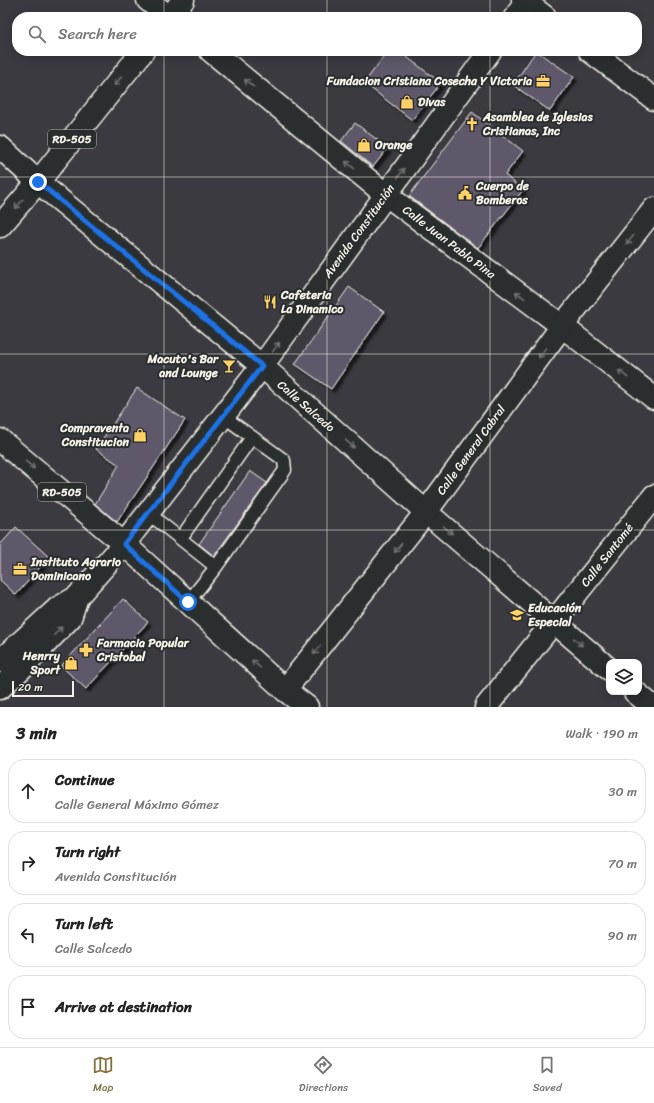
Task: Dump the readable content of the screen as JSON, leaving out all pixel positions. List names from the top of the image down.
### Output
{
  "streets": {
    "street": [
      "RD-505",
      "Avenida Constitución",
      "Calle Juan Pablo Pina",
      "Calle Salcedo",
      "Calle General Cabral",
      "Calle Santomé"
    ]
  },
  "crossings": [
    ["RD-505", "Avenida Constitución"],
    ["RD-505", "Calle Salcedo"],
    ["Avenida Constitución", "Calle Juan Pablo Pina"],
    ["Avenida Constitución", "Calle Salcedo"],
    ["Calle Juan Pablo Pina", "Calle General Cabral"],
    ["Calle Salcedo", "Calle General Cabral"],
    ["Calle Salcedo", "Calle Santomé"]
  ],
  "one_way": [
    "Avenida Constitución",
    "Calle Juan Pablo Pina",
    "Calle Salcedo",
    "Calle General Cabral"
  ],
  "places": {
    "office": ["Fundacion Cristiana Cosecha Y Victoria", "Instituto Agrario Dominicano"],
    "shop": [
      "Divas",
      "Orange",
      "Compraventa Constitucion",
      "Henrry Sport"
    ],
    "church": ["Asamblea de Iglesias Cristianas, Inc"],
    "public building": ["Cuerpo de Bomberos"],
    "restaurant": ["Cafeteria La Dinamico"],
    "bar": ["Macuto's Bar and Lounge"],
    "school or university": ["Educación Especial"],
    "pharmacy": ["Farmacia Popular Cristobal"]
  },
  "scale_bar": "20 m",
  "page": {
    "search": "Search here",
    "scale": "20 m",
    "heading": ["3 min", "Walk · 190 m"],
    "list": [
      ["Continue", "Calle General Máximo Gómez", "30 m"],
      ["Turn right", "Avenida Constitución", "70 m"],
      ["Turn left", "Calle Salcedo", "90 m"],
      "Arrive at destination"
    ],
    "nav": ["Map", "Directions", "Saved"]
  }
}
